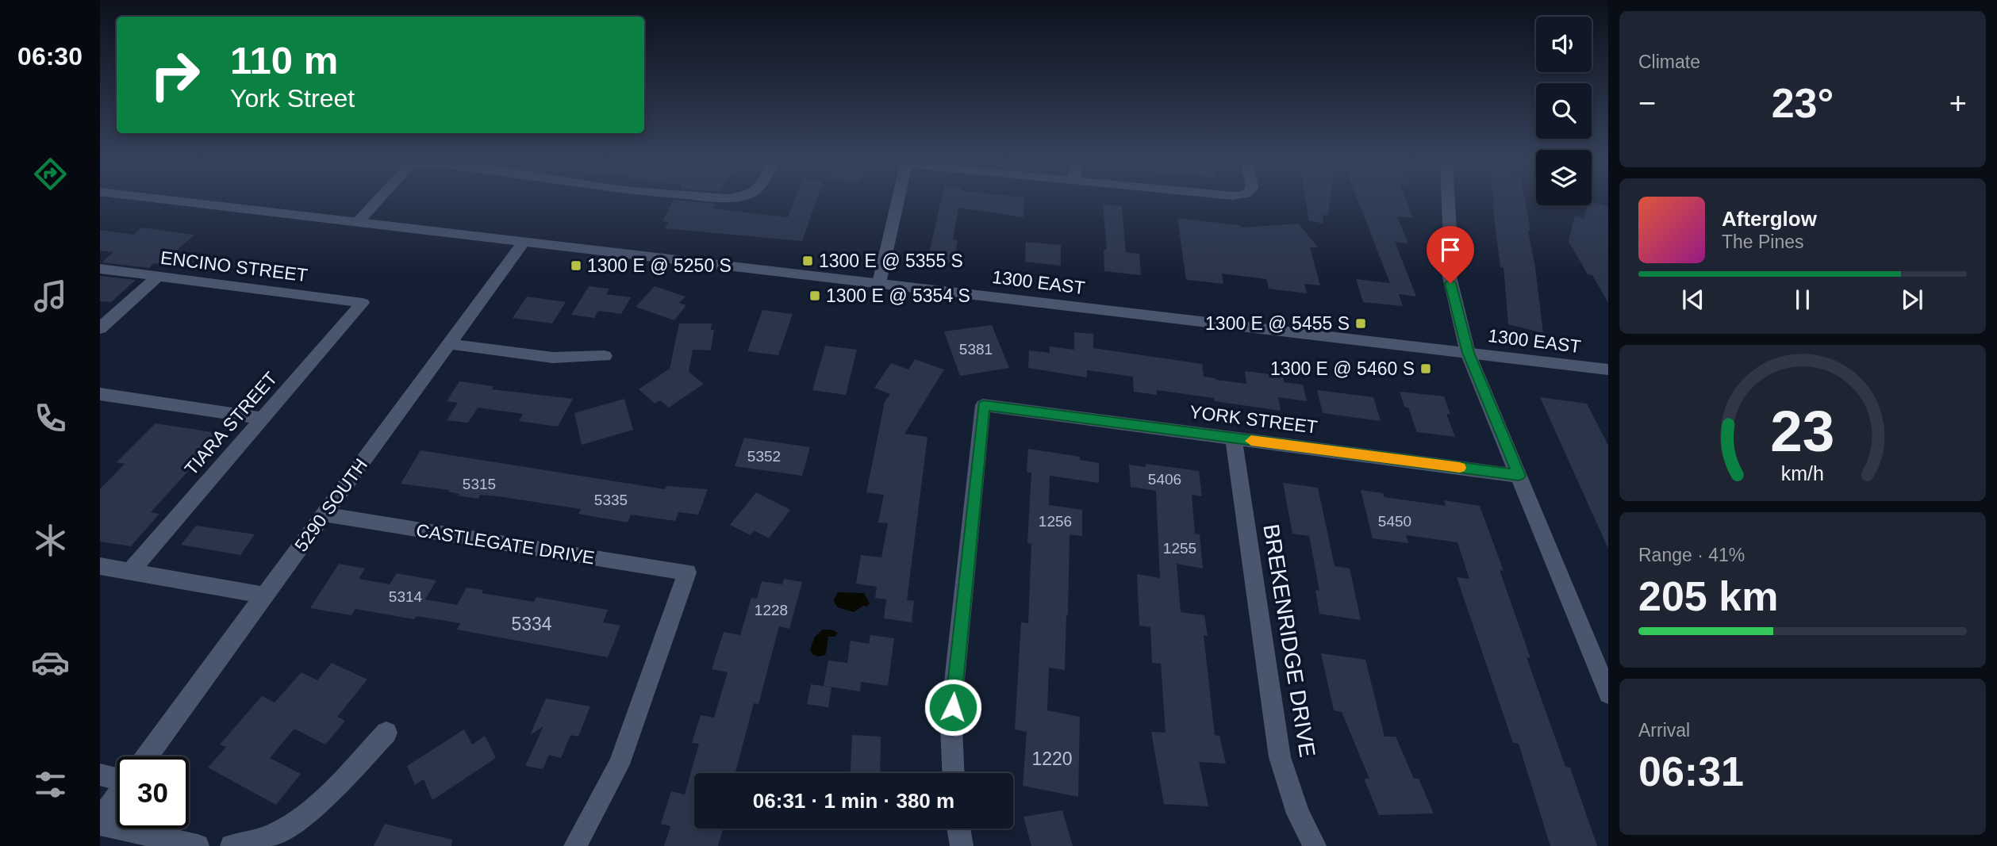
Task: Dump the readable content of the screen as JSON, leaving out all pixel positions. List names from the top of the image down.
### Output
{
  "streets": {
    "street": [
      "ENCINO STREET",
      "1300 EAST",
      "YORK STREET",
      "TIARA STREET",
      "5290 SOUTH",
      "CASTLEGATE DRIVE",
      "BREKENRIDGE DRIVE"
    ]
  },
  "crossings": [
    ["ENCINO STREET", "TIARA STREET"],
    ["1300 EAST", "5290 SOUTH"],
    ["YORK STREET", "BREKENRIDGE DRIVE"],
    ["5290 SOUTH", "CASTLEGATE DRIVE"]
  ],
  "places": {
    "transit": [
      "1300 E @ 5355 S",
      "1300 E @ 5250 S",
      "1300 E @ 5354 S",
      "1300 E @ 5455 S",
      "1300 E @ 5460 S"
    ]
  },
  "house_numbers": [
    "5381",
    "5352",
    "5406",
    "5315",
    "5335",
    "1256",
    "5450",
    "1255",
    "5314",
    "1228",
    "5334",
    "1220"
  ],
  "page": {
    "tabs": "06:30",
    "tile": [
      "Climate",
      ["Range · 41%", "205 km"],
      ["Arrival", "06:31"]
    ],
    "turn": ["110 m", "York Street"],
    "heat": ["−", "23°", "+"],
    "song": ["Afterglow", "The Pines"],
    "limit": "30",
    "trip": "06:31 · 1 min · 380 m",
    "gauge": ["23", "km/h"]
  }
}
